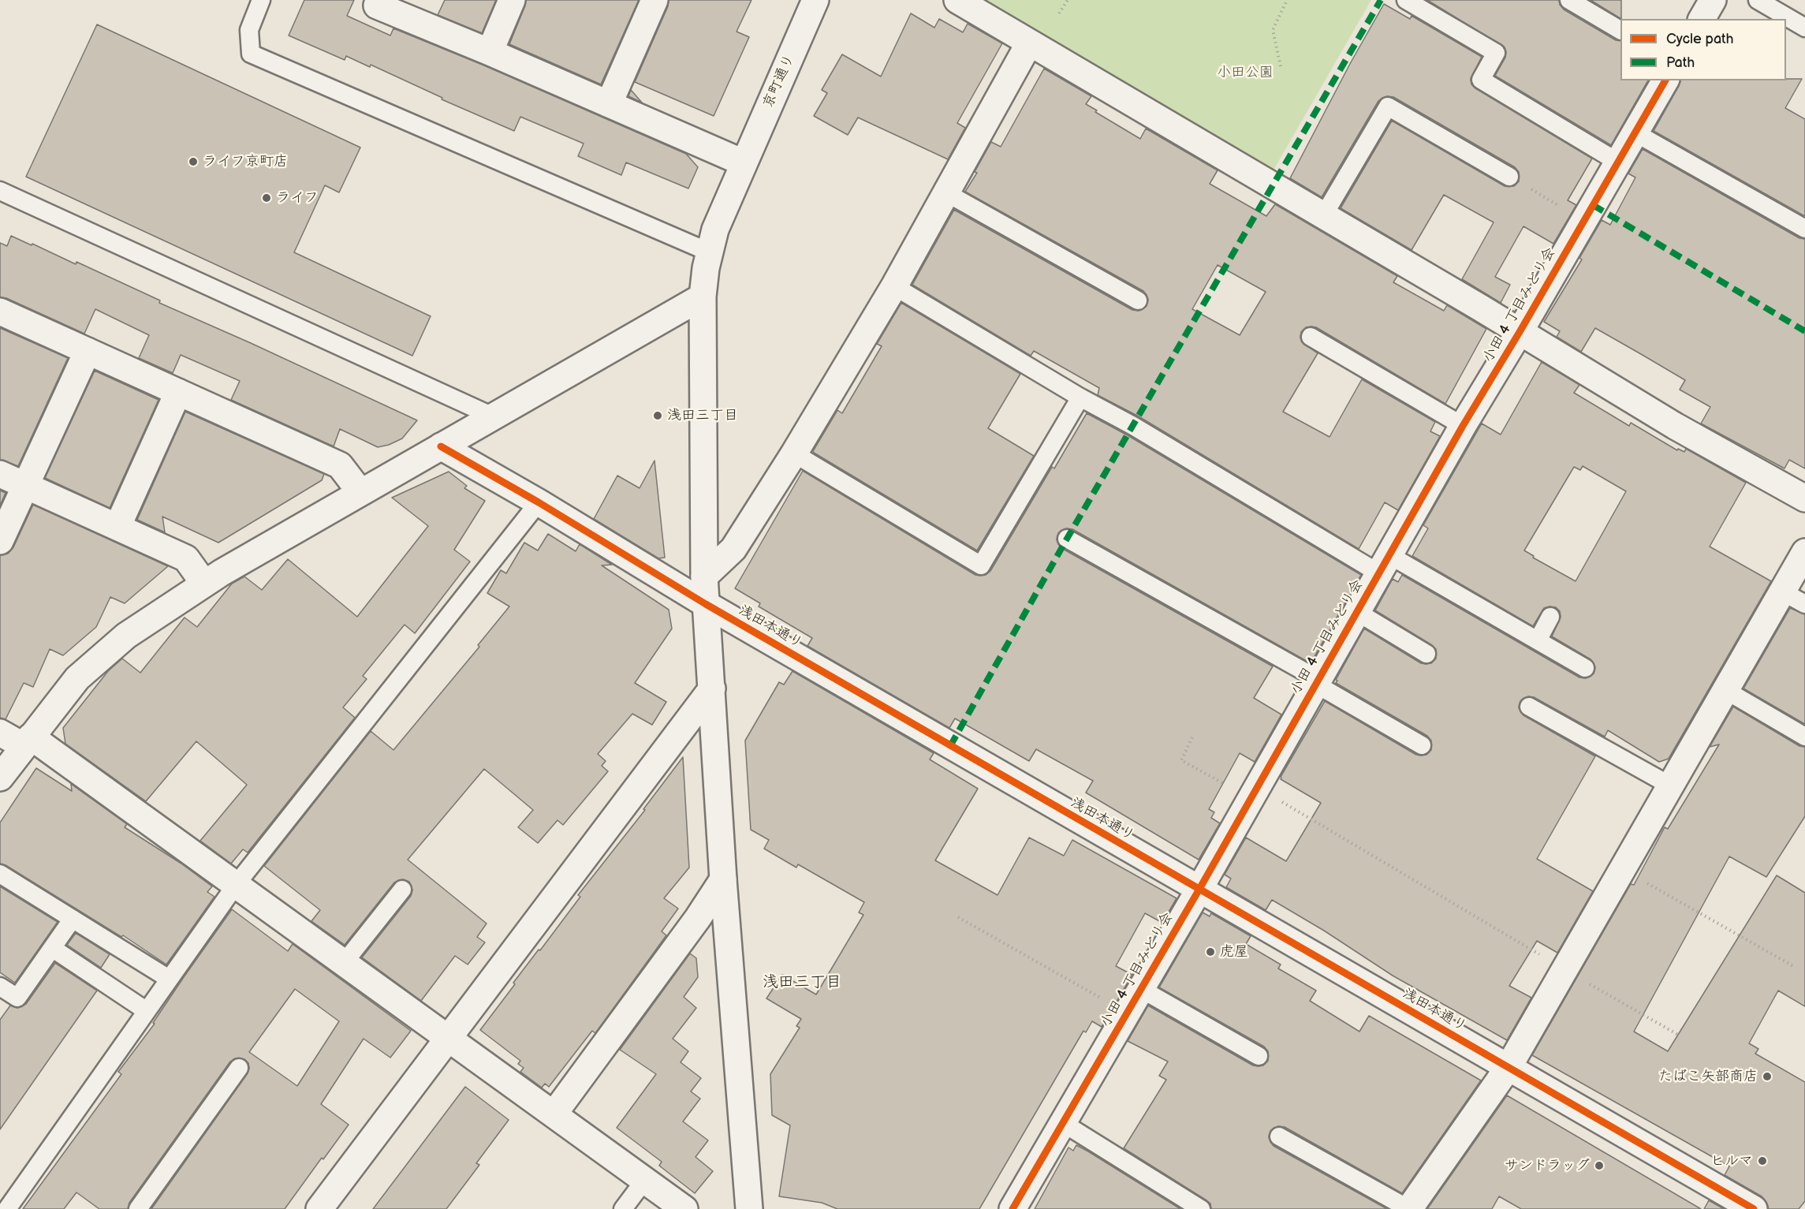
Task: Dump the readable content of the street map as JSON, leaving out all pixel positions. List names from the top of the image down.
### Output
{
  "streets": {
    "street": ["京町通り", "小田 4 丁目みどり会", "浅田本通り"]
  },
  "crossings": [
    ["京町通り", "浅田本通り"],
    ["小田 4 丁目みどり会", "浅田本通り"]
  ],
  "districts": ["浅田三丁目"],
  "parks": ["小田公園"],
  "places": [
    "ライフ京町店",
    "ライフ",
    "浅田三丁目",
    "虎屋",
    "たばこ矢部商店",
    "ヒルマ",
    "サンドラッグ"
  ],
  "legend": ["Cycle path", "Path"]
}
